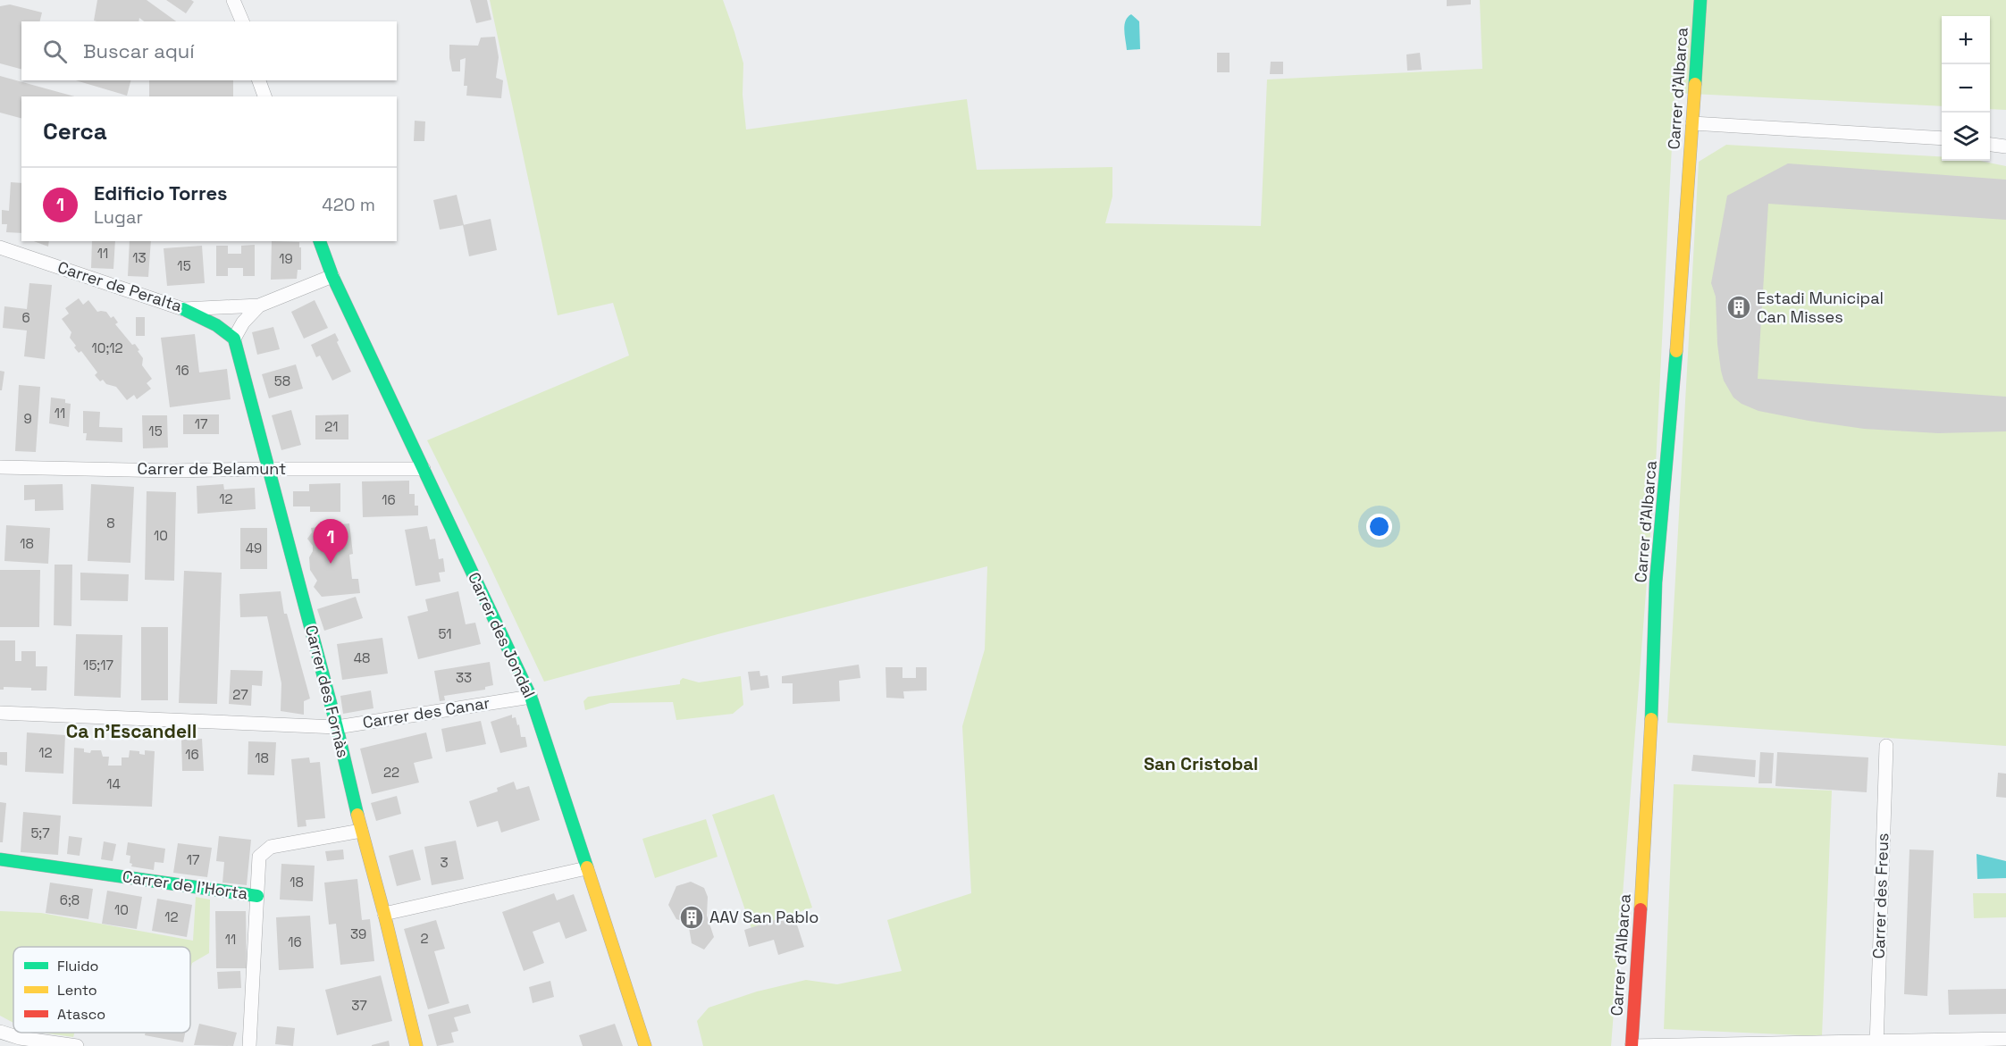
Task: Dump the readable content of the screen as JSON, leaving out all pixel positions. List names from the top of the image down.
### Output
{
  "streets": {
    "street": [
      "Carrer d'Albarca",
      "Carrer de Peralta",
      "Carrer de Belamunt",
      "Carrer des Jondal",
      "Carrer des Fornàs",
      "Carrer des Canar",
      "Carrer de l'Horta",
      "Carrer des Freus"
    ]
  },
  "crossings": [
    ["Carrer de Peralta", "Carrer des Jondal"],
    ["Carrer de Belamunt", "Carrer des Jondal"],
    ["Carrer de Belamunt", "Carrer des Fornàs"],
    ["Carrer des Jondal", "Carrer des Canar"],
    ["Carrer des Fornàs", "Carrer des Canar"],
    ["Carrer des Fornàs", "Carrer de l'Horta"]
  ],
  "districts": ["Ca n'Escandell", "San Cristobal"],
  "places": {
    "building": ["Estadi Municipal Can Misses", "AAV San Pablo"]
  },
  "house_numbers": [
    "11",
    "13",
    "19",
    "15",
    "6",
    "10;12",
    "16",
    "58",
    "11",
    "9",
    "17",
    "21",
    "15",
    "12",
    "16",
    "8",
    "10",
    "18",
    "49",
    "51",
    "48",
    "15;17",
    "33",
    "27",
    "12",
    "16",
    "18",
    "22",
    "14",
    "5;7",
    "17",
    "3",
    "18",
    "6;8",
    "10",
    "12",
    "39",
    "2",
    "11",
    "16",
    "37"
  ],
  "legend": ["Fluido", "Lento", "Atasco"],
  "page": {
    "map_buttons": ["+", "−"],
    "search": "Buscar aquí",
    "heading": "Cerca",
    "list": [
      {
        "mark": "1",
        "name": "Edificio Torres",
        "note": "Lugar",
        "value": "420 m"
      }
    ],
    "pins": "1"
  }
}
